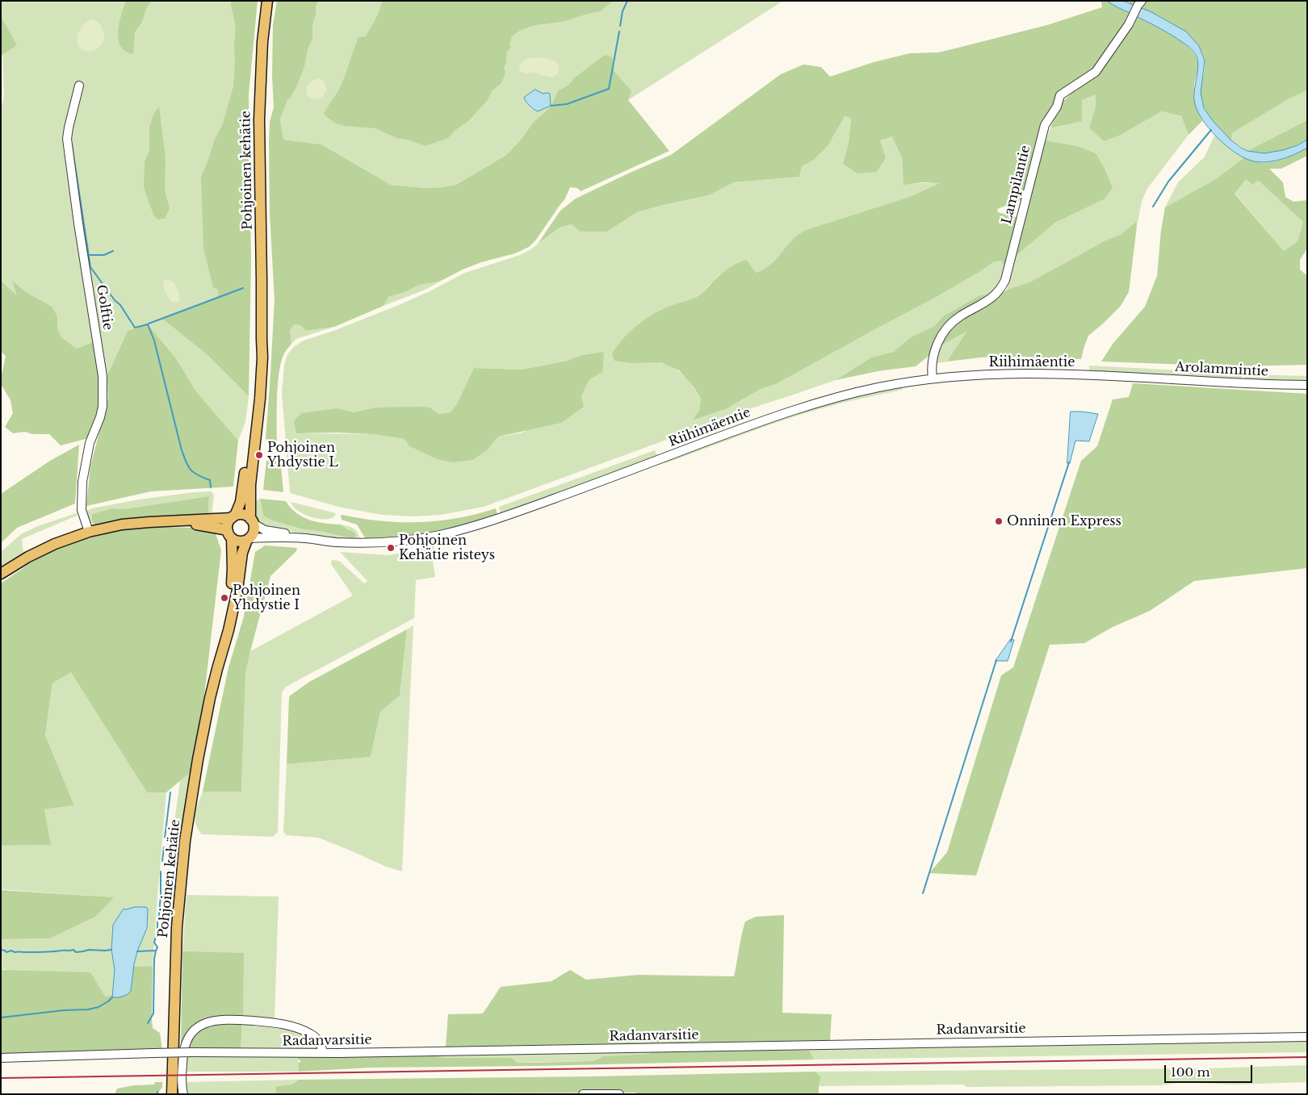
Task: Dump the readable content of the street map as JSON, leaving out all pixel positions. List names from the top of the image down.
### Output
{
  "streets": {
    "main road": ["Pohjoinen kehätie"],
    "street": [
      "Lampilantie",
      "Golftie",
      "Riihimäentie",
      "Arolammintie",
      "Radanvarsitie"
    ]
  },
  "crossings": [
    ["Pohjoinen kehätie", "Riihimäentie"],
    ["Lampilantie", "Riihimäentie"],
    ["Riihimäentie", "Arolammintie"]
  ],
  "places": [
    "Pohjoinen Yhdystie L",
    "Onninen Express",
    "Pohjoinen Kehätie risteys",
    "Pohjoinen Yhdystie I"
  ],
  "scale_bar": "100 m"
}
